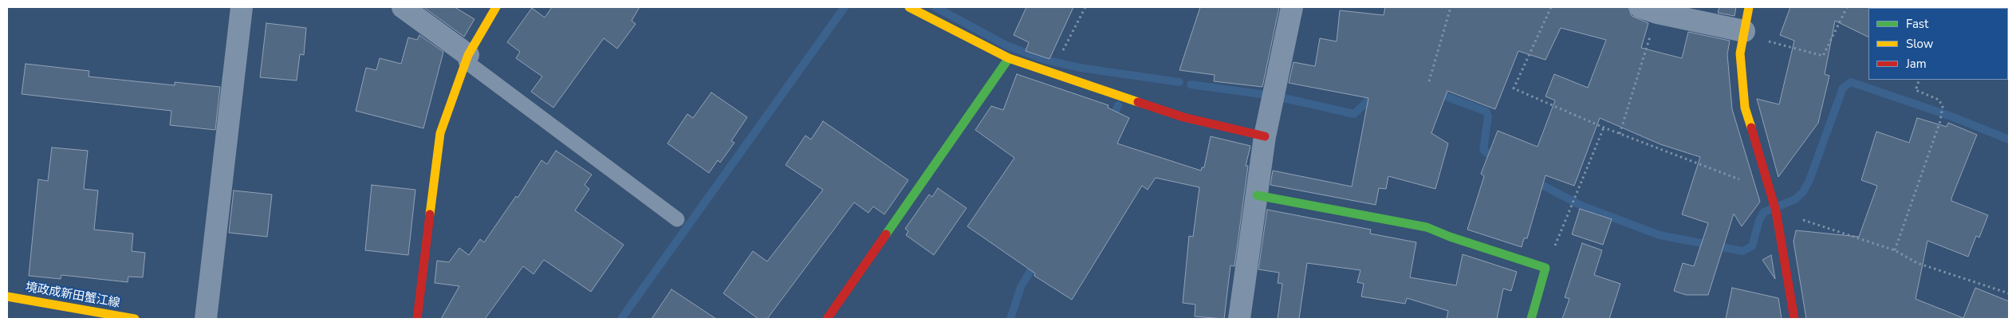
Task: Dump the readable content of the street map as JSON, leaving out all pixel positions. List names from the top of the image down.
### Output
{
  "streets": {
    "street": ["境政成新田蟹江線"]
  },
  "legend": ["Fast", "Slow", "Jam"]
}
